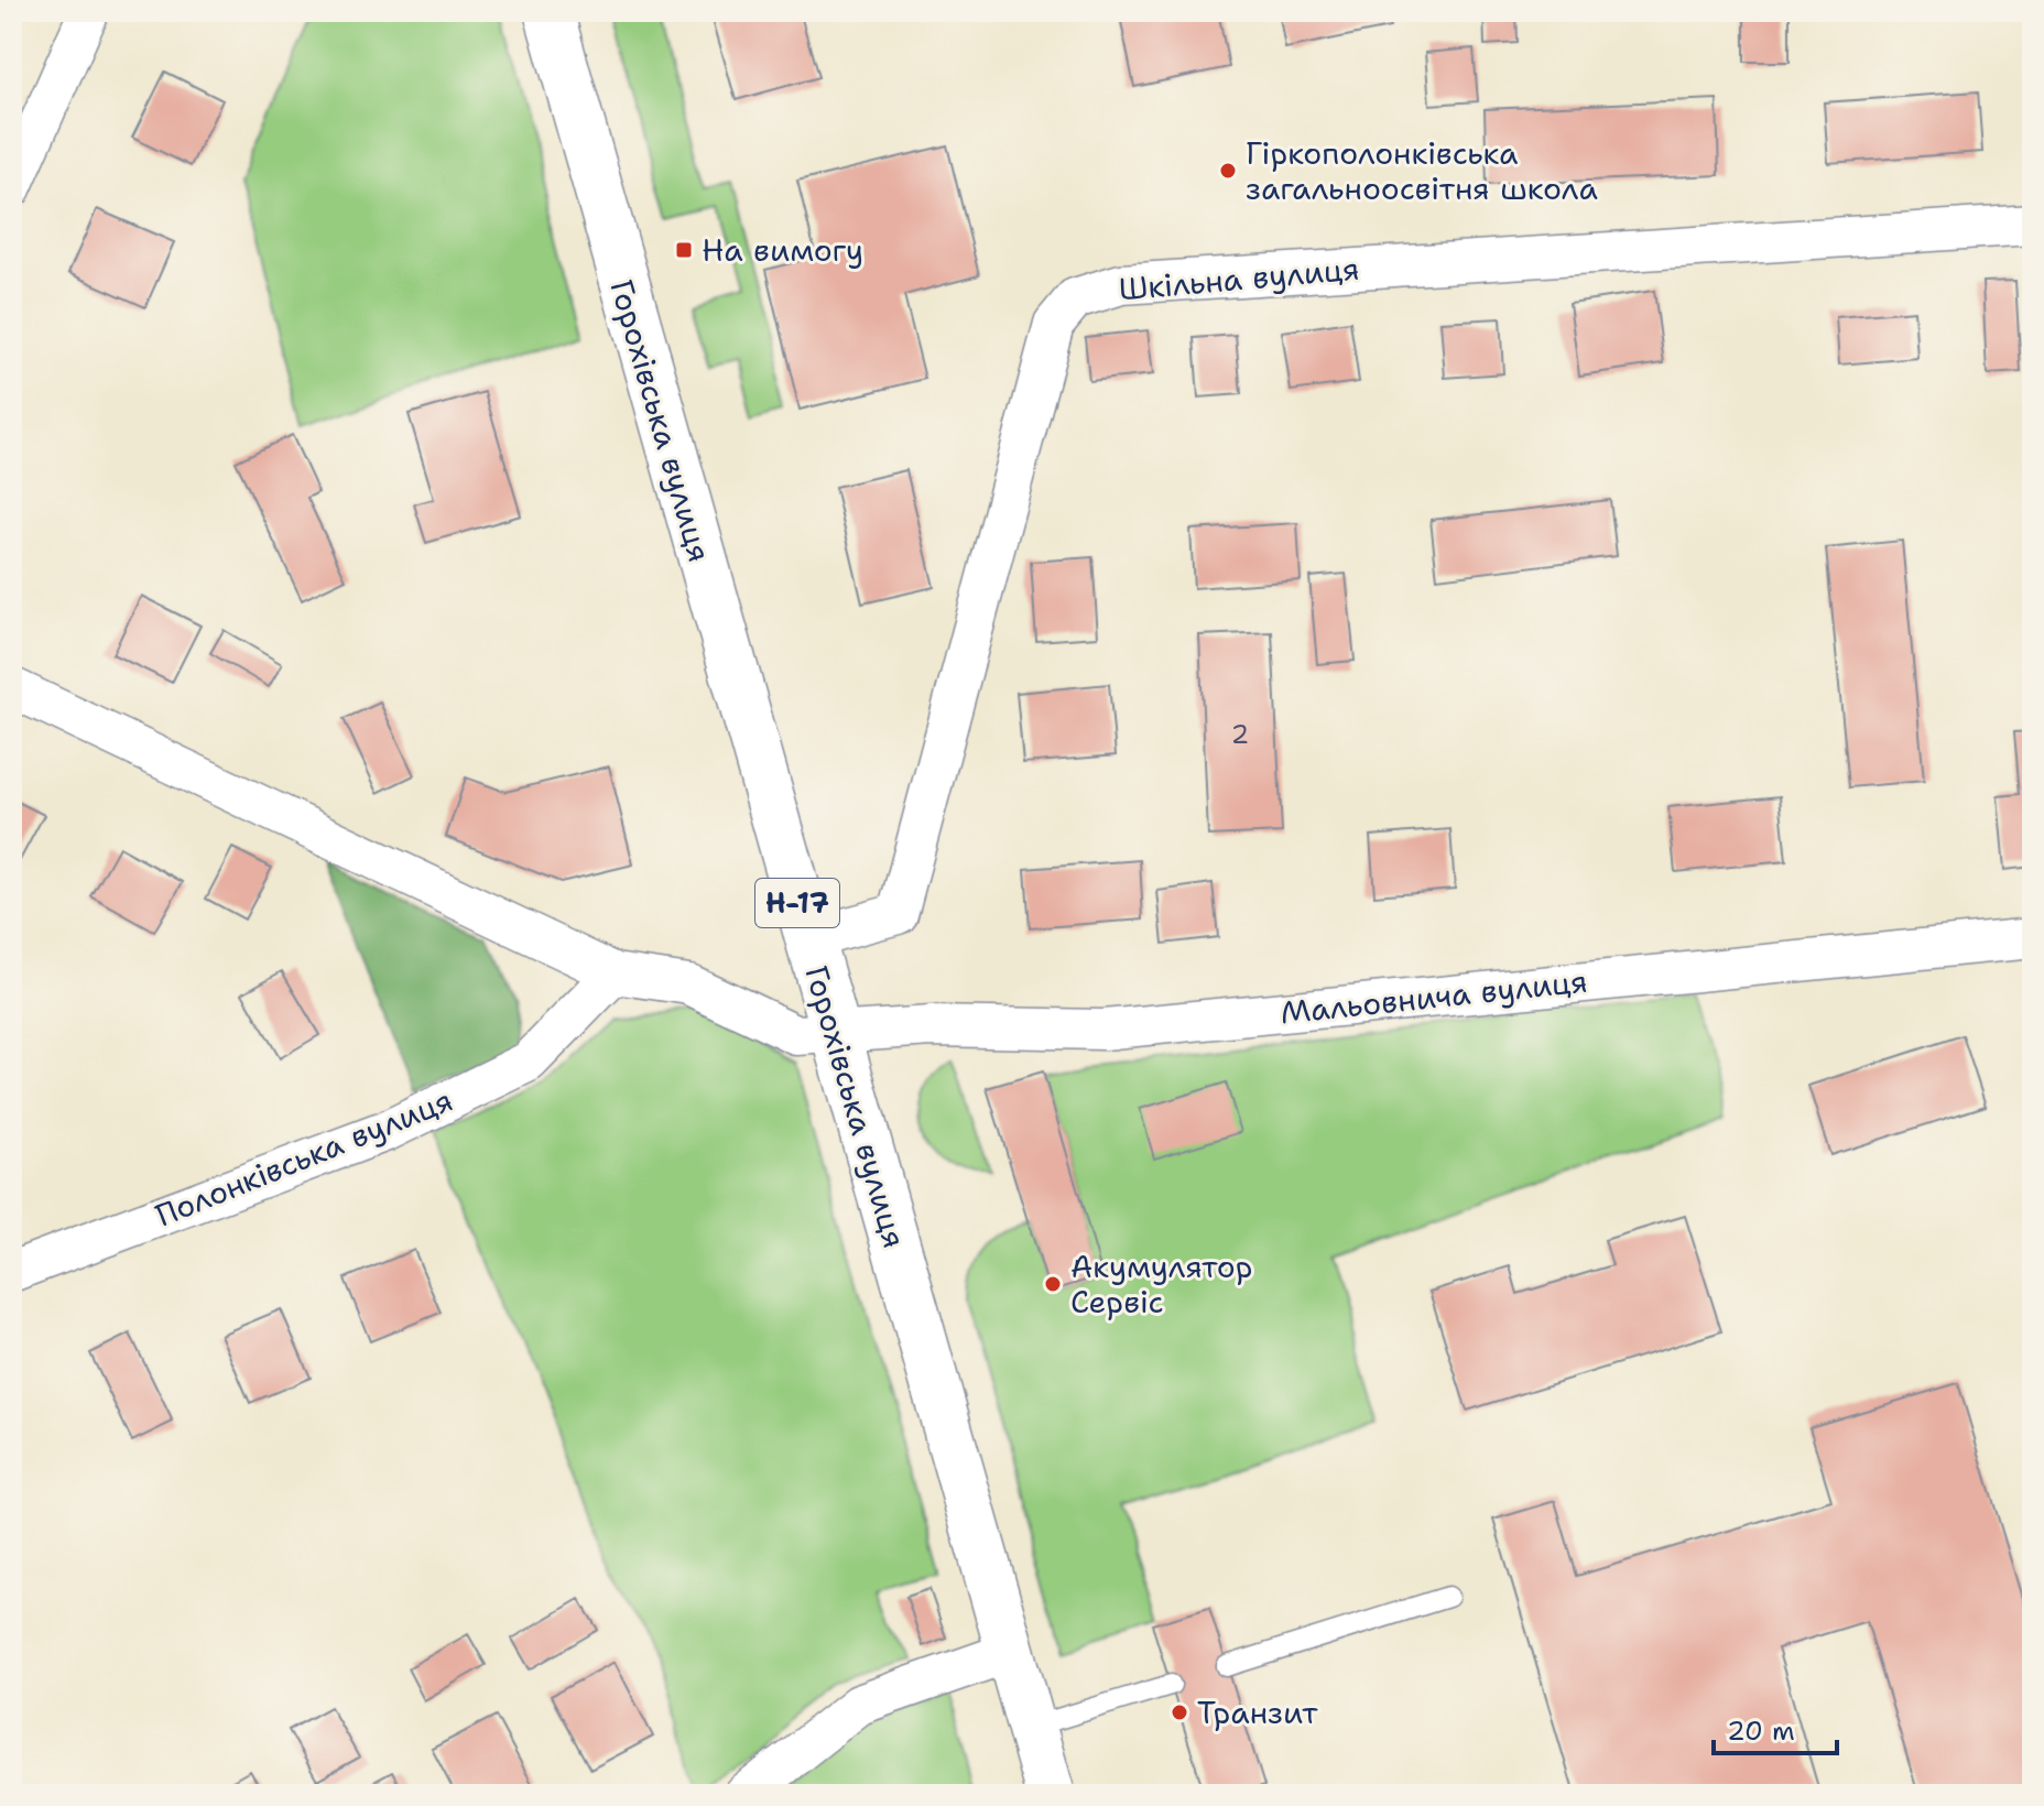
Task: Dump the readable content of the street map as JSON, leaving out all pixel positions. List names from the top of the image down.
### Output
{
  "streets": {
    "main road": ["Горохівська вулиця", "Н-17"],
    "street": ["Шкільна вулиця", "Мальовнича вулиця", "Полонківська вулиця"]
  },
  "crossings": [
    ["Шкільна вулиця", "Горохівська вулиця"],
    ["Горохівська вулиця", "Мальовнича вулиця"],
    ["Мальовнича вулиця", "Полонківська вулиця"]
  ],
  "places": {
    "other": ["Гіркополонківська загальноосвітня школа", "Акумулятор Сервіс", "Транзит"],
    "transit": ["На вимогу"]
  },
  "house_numbers": ["2"],
  "scale_bar": "20 m"
}
